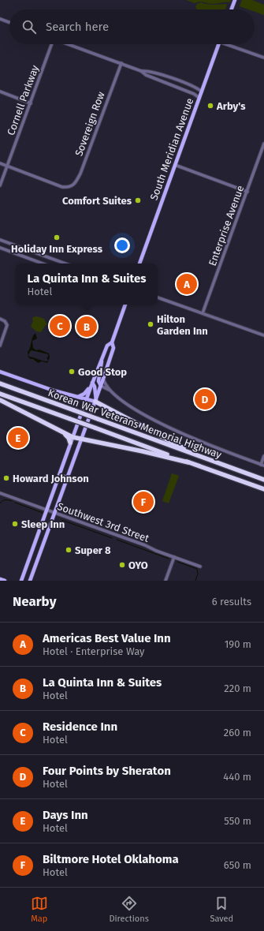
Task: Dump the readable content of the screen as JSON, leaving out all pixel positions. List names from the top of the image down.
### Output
{
  "streets": {
    "highway": ["Korean War Veterans Memorial Highway"],
    "main road": ["South Meridian Avenue"],
    "street": [
      "Cornell Parkway",
      "Sovereign Row",
      "Enterprise Avenue",
      "Southwest 3rd Street"
    ]
  },
  "crossings": [
    ["Cornell Parkway", "Sovereign Row"]
  ],
  "places": [
    "Arby's",
    "Comfort Suites",
    "Holiday Inn Express",
    "Hilton Garden Inn",
    "Good Stop",
    "Howard Johnson",
    "Sleep Inn",
    "Super 8",
    "OYO"
  ],
  "page": {
    "search": "Search here",
    "popup": ["La Quinta Inn & Suites", "Hotel"],
    "pins": [
      "A",
      "C",
      "B",
      "D",
      "E",
      "F"
    ],
    "heading": ["Nearby", "6 results"],
    "list": [
      {
        "mark": "A",
        "name": "Americas Best Value Inn",
        "note": "Hotel · Enterprise Way",
        "value": "190 m"
      },
      {
        "mark": "B",
        "name": "La Quinta Inn & Suites",
        "note": "Hotel",
        "value": "220 m"
      },
      {
        "mark": "C",
        "name": "Residence Inn",
        "note": "Hotel",
        "value": "260 m"
      },
      {
        "mark": "D",
        "name": "Four Points by Sheraton",
        "note": "Hotel",
        "value": "440 m"
      },
      {
        "mark": "E",
        "name": "Days Inn",
        "note": "Hotel",
        "value": "550 m"
      },
      {
        "mark": "F",
        "name": "Biltmore Hotel Oklahoma",
        "note": "Hotel",
        "value": "650 m"
      }
    ],
    "nav": ["Map", "Directions", "Saved"]
  }
}
